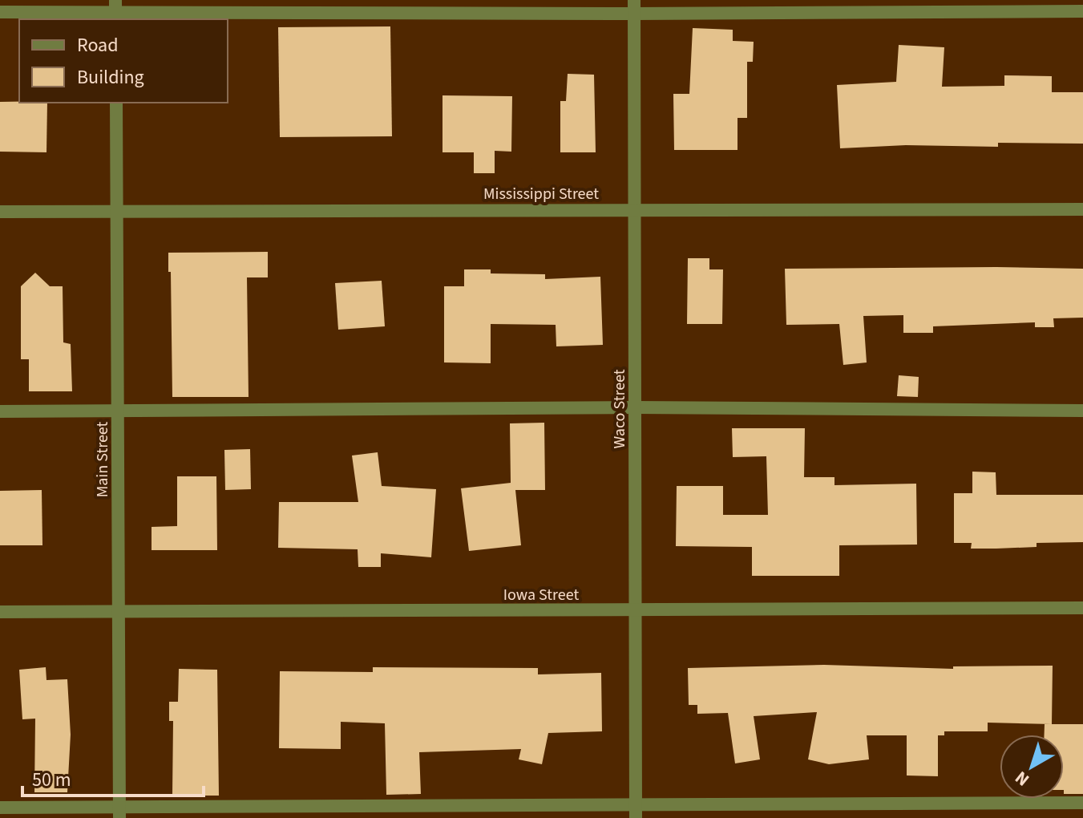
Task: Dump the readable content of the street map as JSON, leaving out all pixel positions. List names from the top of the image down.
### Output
{
  "streets": {
    "street": [
      "Mississippi Street",
      "Waco Street",
      "Main Street",
      "Iowa Street"
    ]
  },
  "crossings": [
    ["Mississippi Street", "Waco Street"],
    ["Mississippi Street", "Main Street"],
    ["Waco Street", "Iowa Street"],
    ["Main Street", "Iowa Street"]
  ],
  "legend": ["Road", "Building"],
  "scale_bar": "50 m",
  "north": "bottom left"
}
